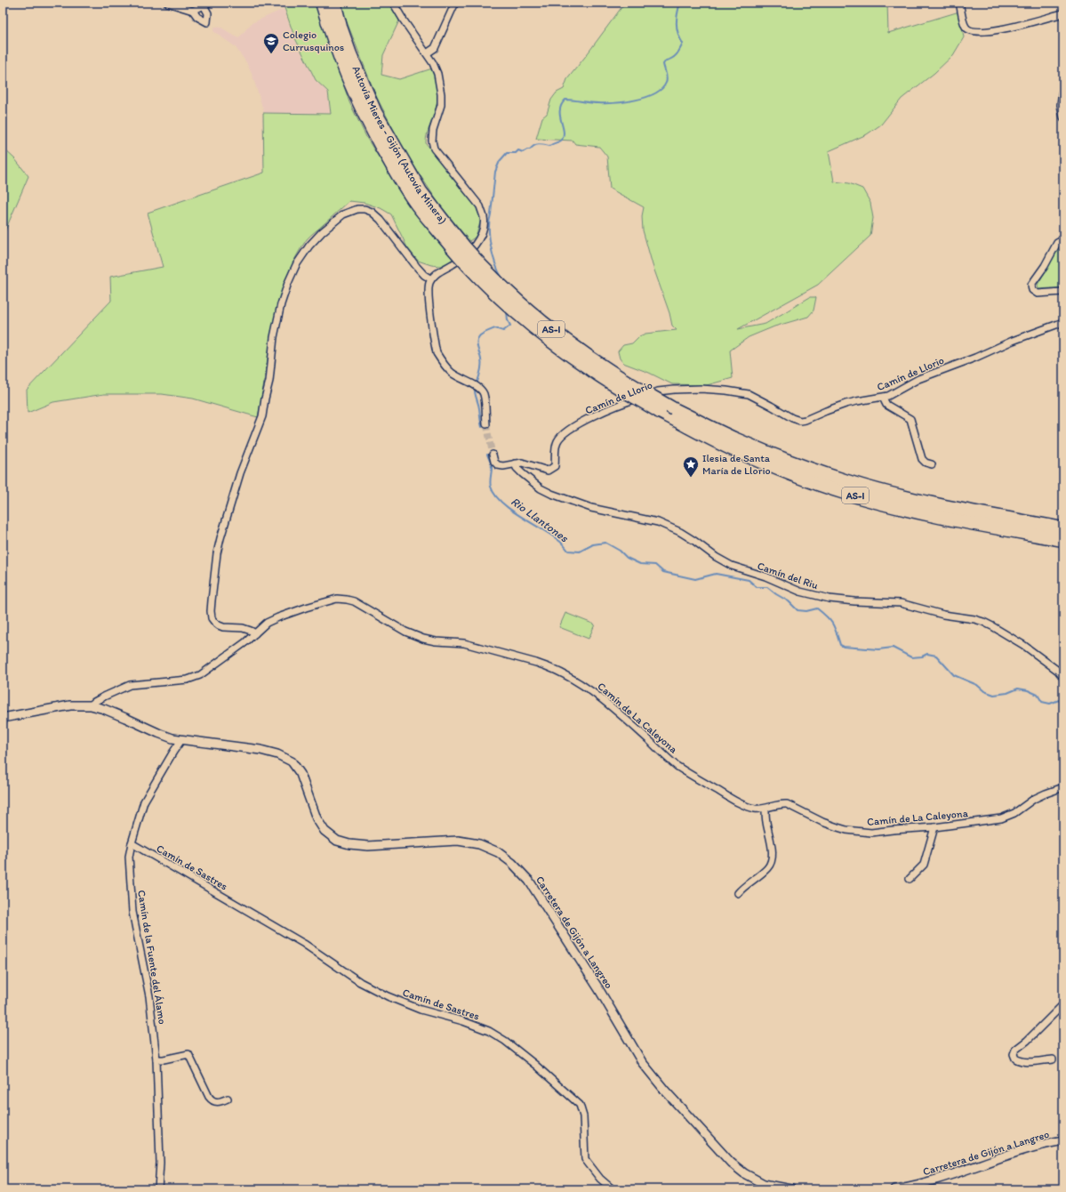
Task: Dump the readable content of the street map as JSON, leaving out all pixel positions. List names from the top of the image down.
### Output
{
  "streets": {
    "highway": ["Autovía Mieres - Gijón (Autovía Minera)", "AS-I"],
    "street": [
      "Camín de Llorio",
      "Camín del Riu",
      "Camín de La Caleyona",
      "Camín de Sastres",
      "Carretera de Gijón a Langreo",
      "Camín de la Fuente del Álamo"
    ]
  },
  "crossings": [
    ["Autovía Mieres - Gijón (Autovía Minera)", "AS-I"],
    ["Camín de Llorio", "Camín del Riu"],
    ["Camín de La Caleyona", "Carretera de Gijón a Langreo"],
    ["Camín de Sastres", "Camín de la Fuente del Álamo"],
    ["Carretera de Gijón a Langreo", "Camín de la Fuente del Álamo"]
  ],
  "water": ["Rio Llantones"],
  "places": {
    "school or university": ["Colegio Currusquinos"],
    "place": ["Ilesia de Santa María de Llorio"]
  }
}
